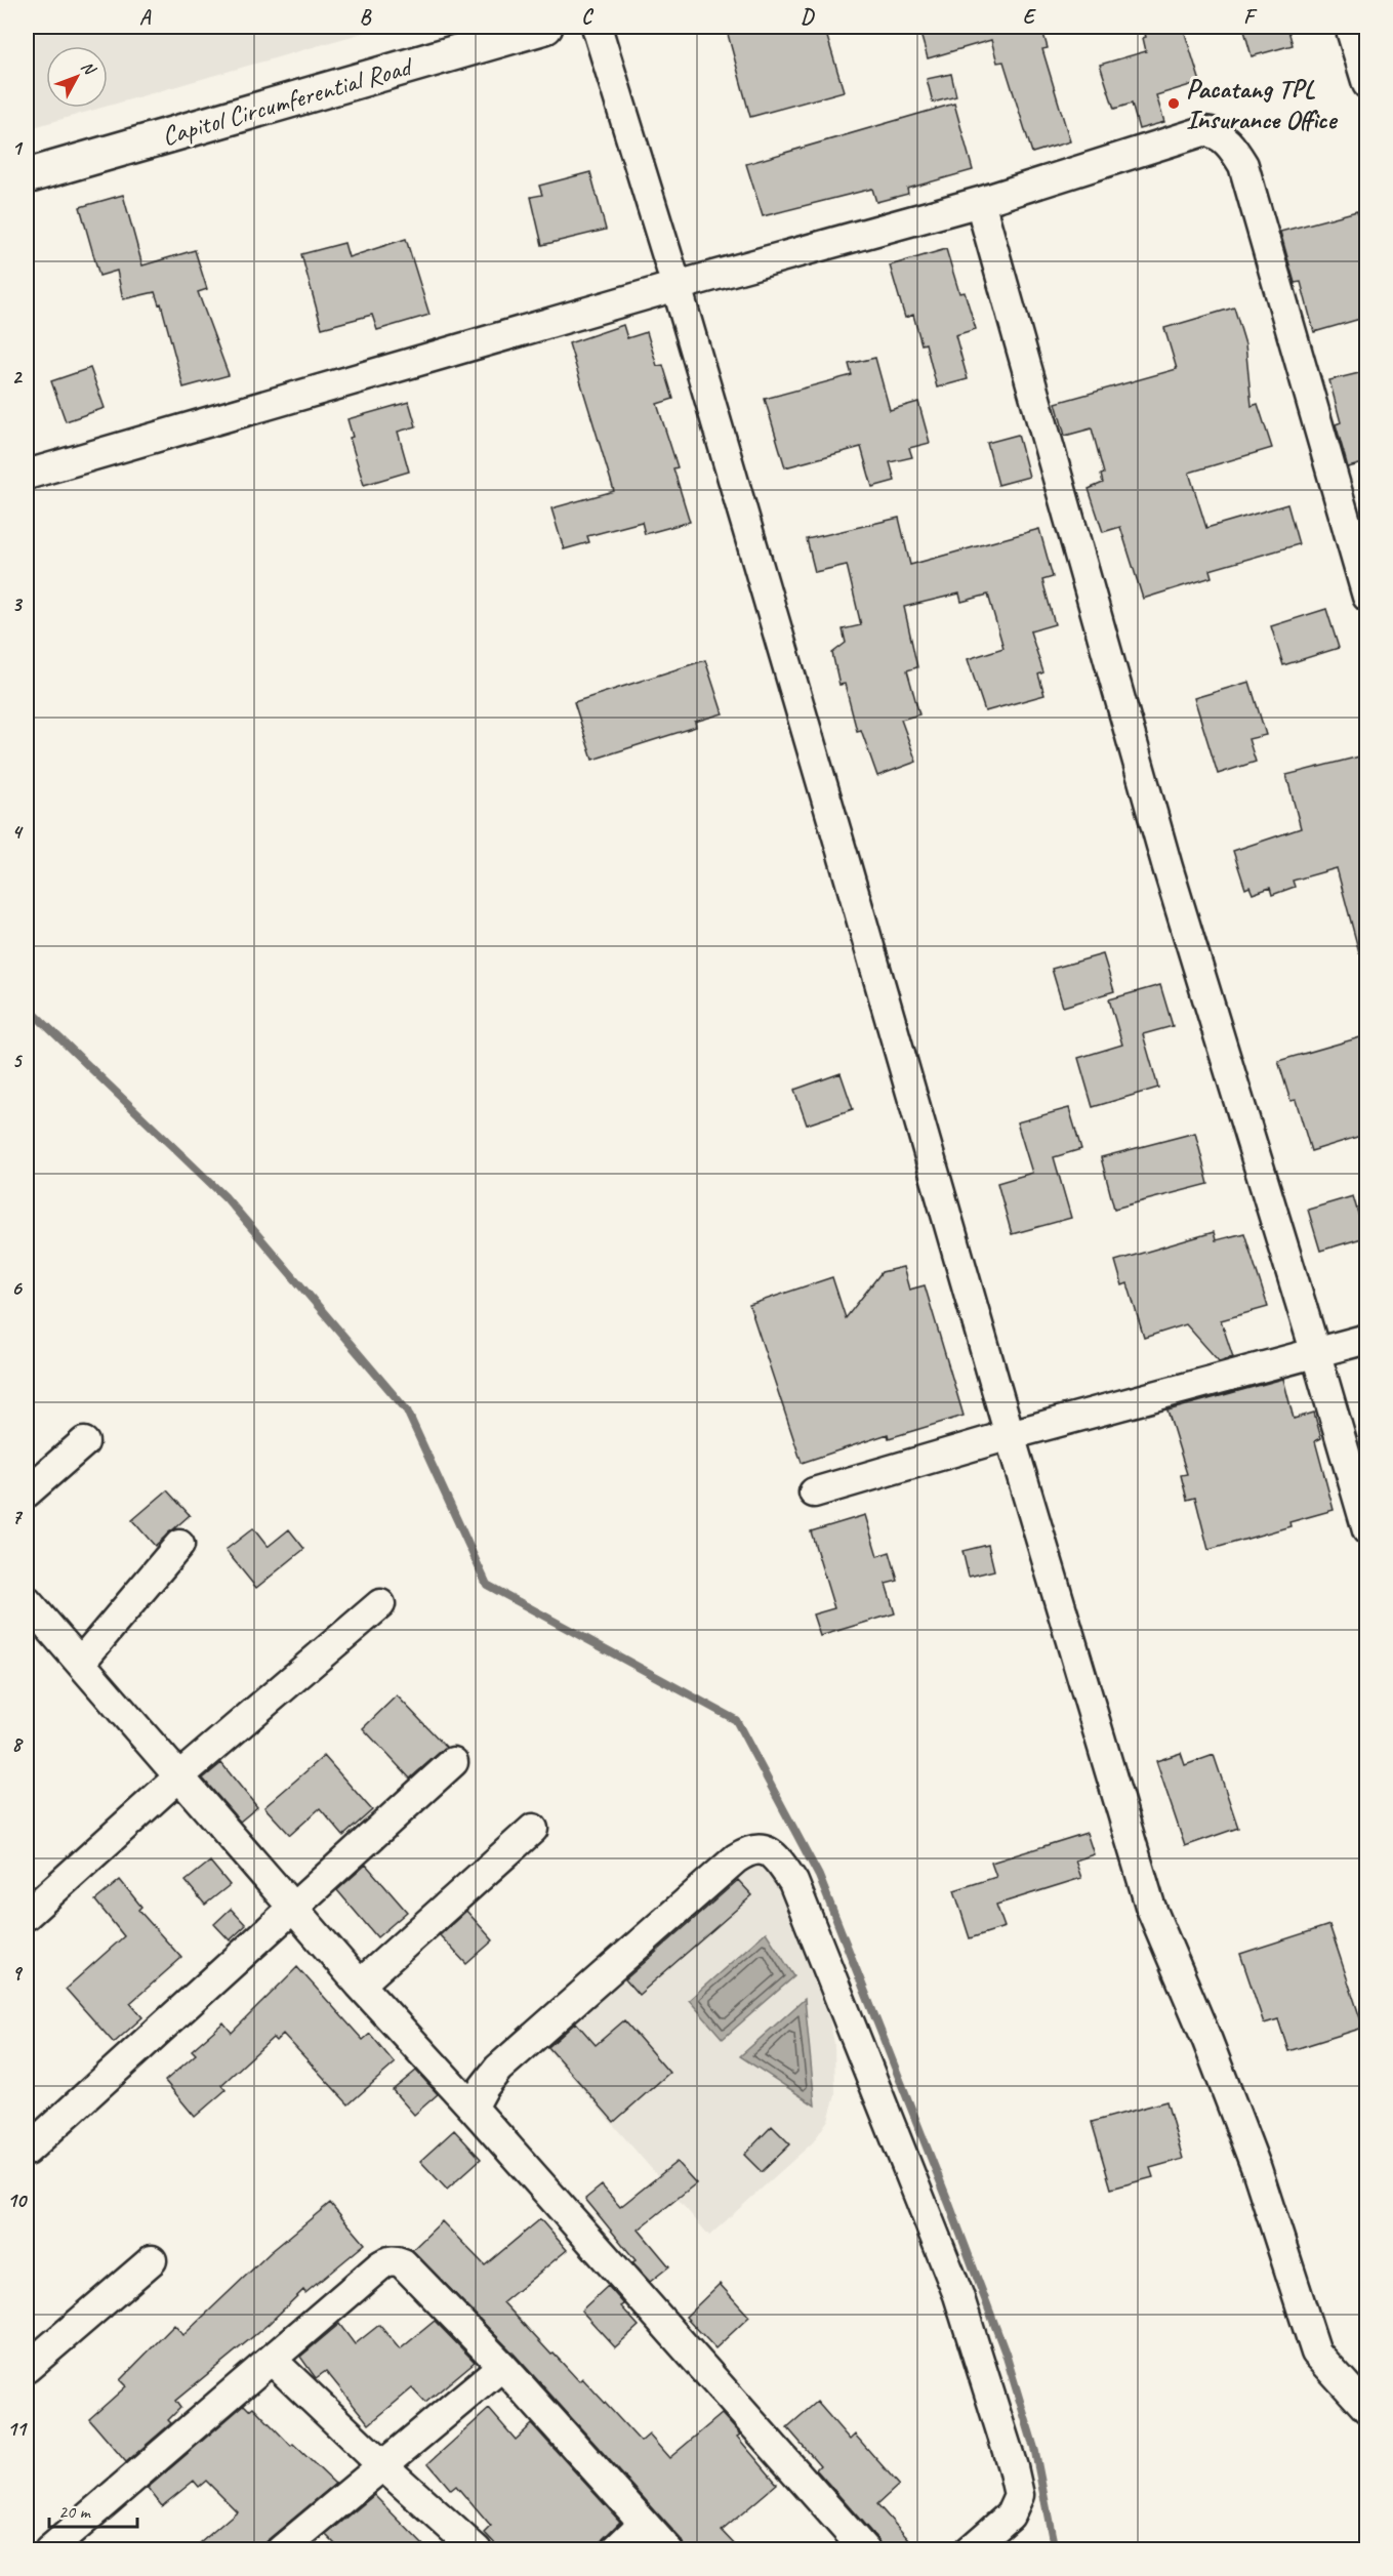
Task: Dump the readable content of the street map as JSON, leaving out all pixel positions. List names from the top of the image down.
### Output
{
  "streets": {
    "main road": ["Capitol Circumferential Road"]
  },
  "places": ["Pacatang TPL Insurance Office"],
  "scale_bar": "20 m",
  "north": "top right",
  "grid": {
    "columns": [
      "A",
      "B",
      "C",
      "D",
      "E",
      "F"
    ],
    "rows": [
      "1",
      "2",
      "3",
      "4",
      "5",
      "6",
      "7",
      "8",
      "9",
      "10",
      "11"
    ]
  }
}
